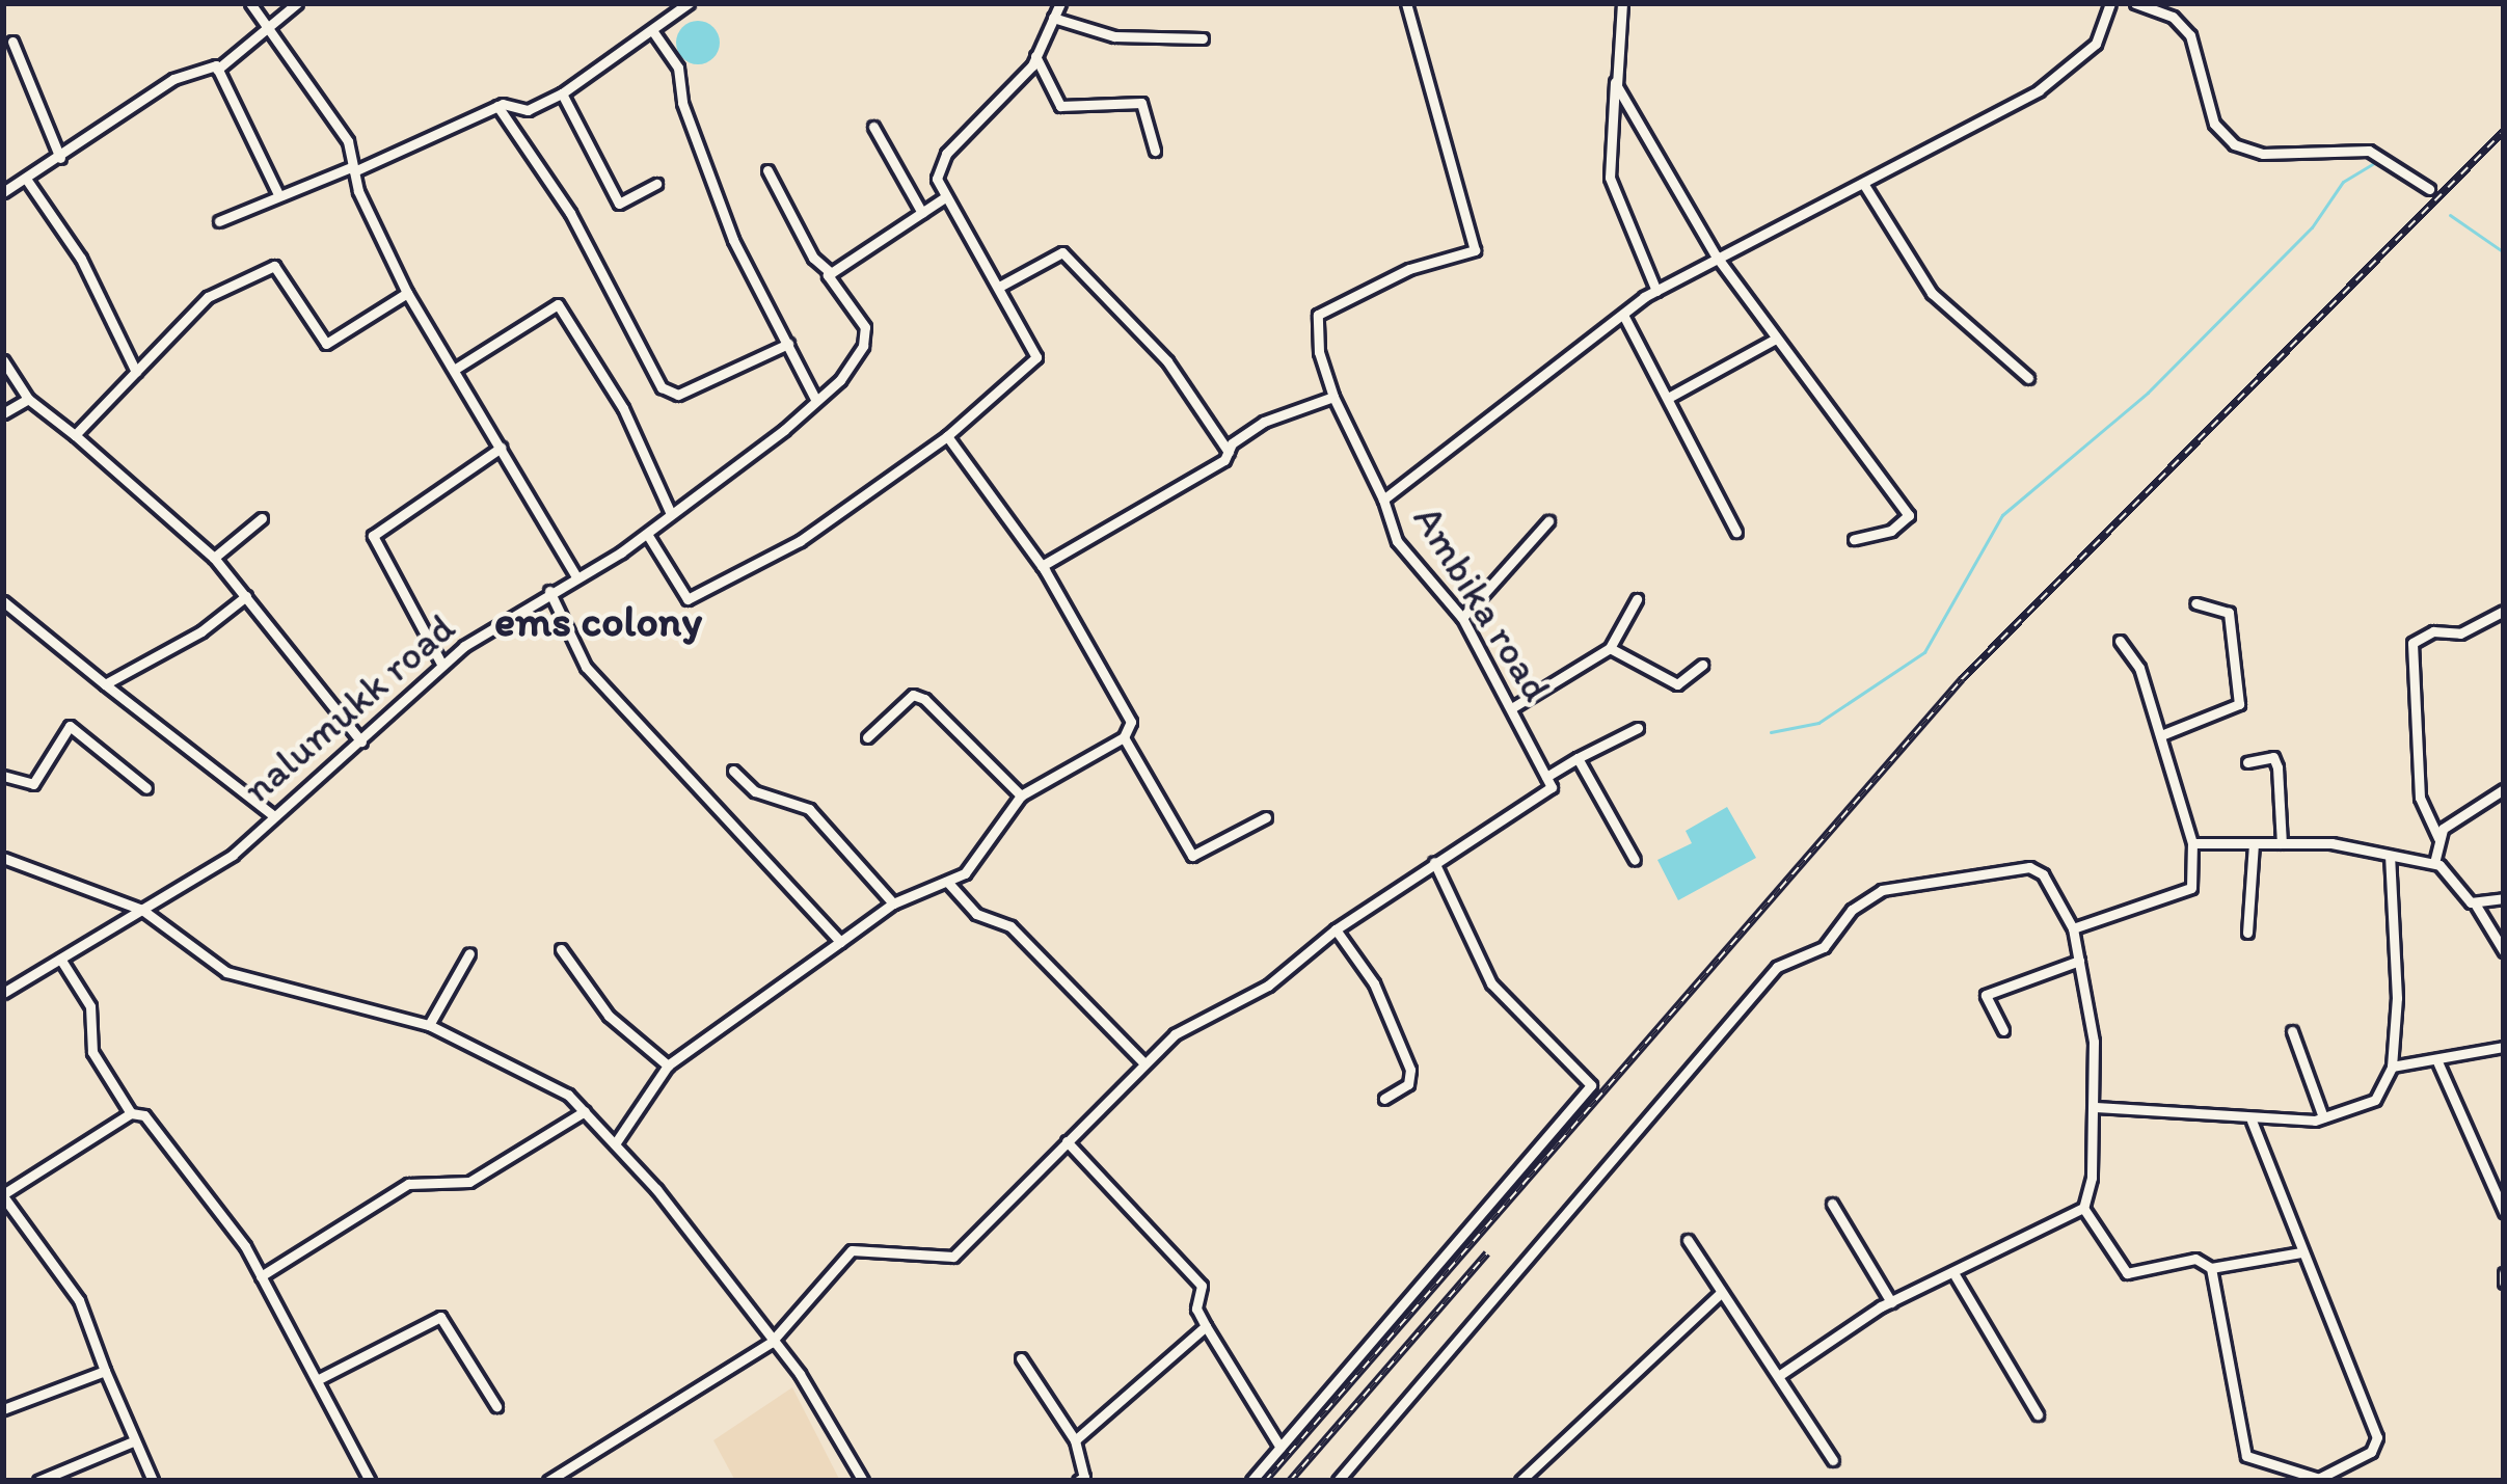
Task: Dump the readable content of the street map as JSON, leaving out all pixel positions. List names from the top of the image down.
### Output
{
  "streets": {
    "street": ["Ambika road", "nalumukk road"]
  },
  "districts": ["ems colony"]
}
